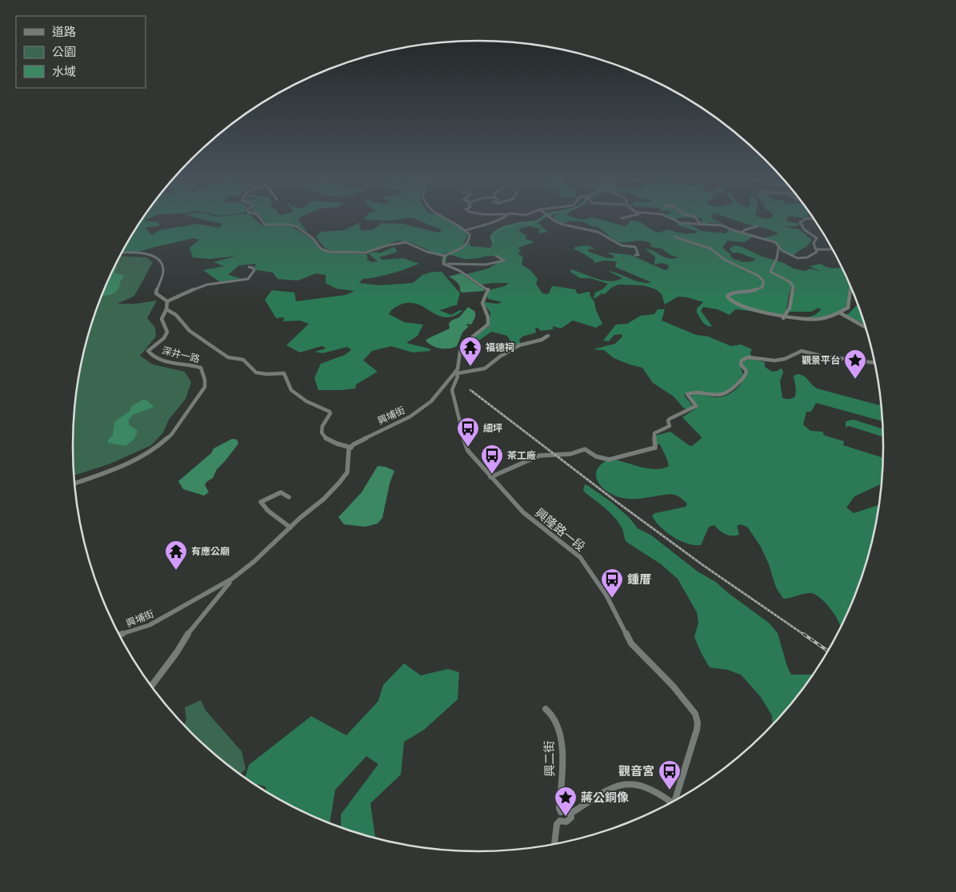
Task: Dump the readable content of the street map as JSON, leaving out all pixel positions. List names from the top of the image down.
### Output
{
  "streets": {
    "street": [
      "深井一路",
      "興埔街",
      "興隆路一段",
      "興二街"
    ]
  },
  "crossings": [
    ["興埔街", "興隆路一段"]
  ],
  "places": {
    "temple": ["福德祠", "有應公廟"],
    "place": ["觀景平台", "蔣公銅像"],
    "bus stop": [
      "細坪",
      "茶工廠",
      "鍾厝",
      "觀音宮"
    ]
  },
  "legend": ["道路", "公園", "水域"]
}
